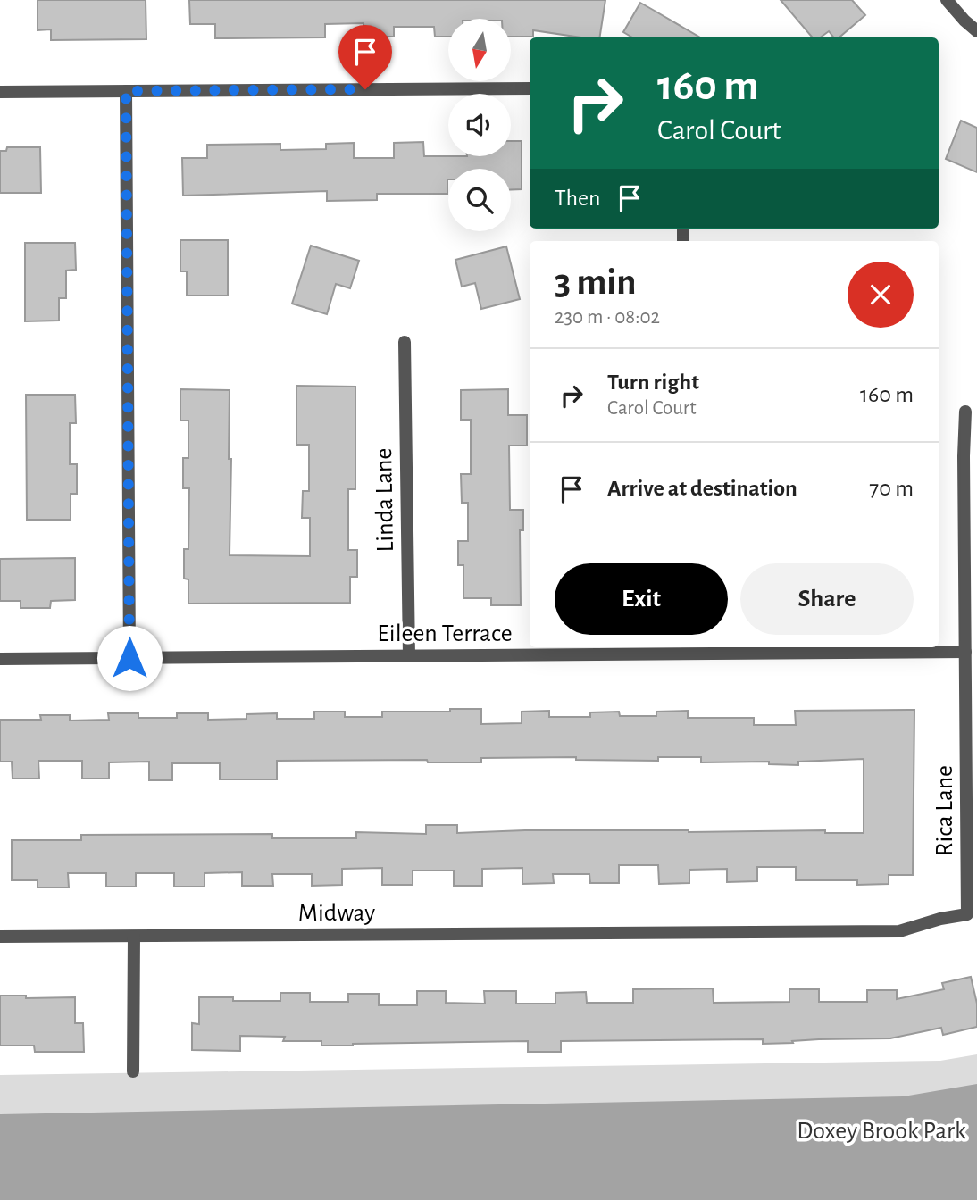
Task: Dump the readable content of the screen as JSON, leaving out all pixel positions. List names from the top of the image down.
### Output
{
  "streets": {
    "street": [
      "Linda Lane",
      "Eileen Terrace",
      "Rica Lane",
      "Midway"
    ]
  },
  "crossings": [
    ["Linda Lane", "Eileen Terrace"],
    ["Eileen Terrace", "Rica Lane"],
    ["Rica Lane", "Midway"]
  ],
  "parks": ["Doxey Brook Park"],
  "north": "bottom",
  "page": {
    "turn": ["160 m", "Carol Court"],
    "then": "Then",
    "heading": ["3 min", "230 m · 08:02"],
    "list": [
      {
        "name": "Turn right",
        "note": "Carol Court",
        "value": "160 m"
      },
      {
        "name": "Arrive at destination",
        "value": "70 m"
      }
    ],
    "buttons": ["Exit", "Share"]
  }
}
